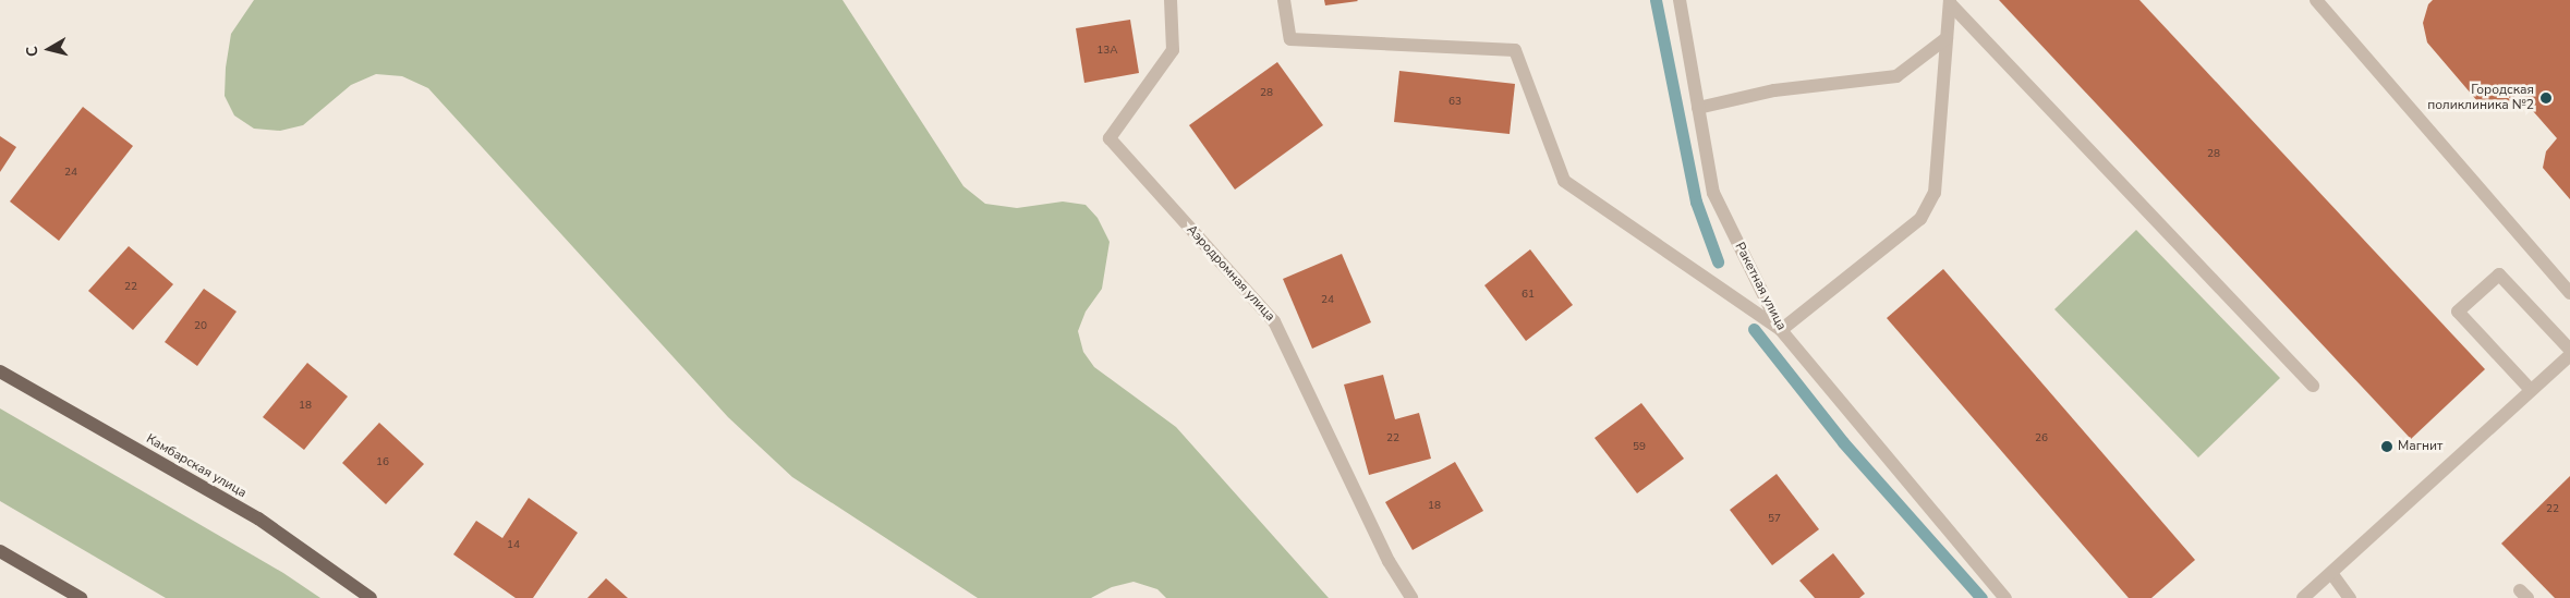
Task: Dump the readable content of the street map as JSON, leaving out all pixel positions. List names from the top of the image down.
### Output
{
  "streets": {
    "main road": ["Камбарская улица"],
    "street": ["Аэродромная улица", "Ракетная улица"]
  },
  "places": ["Городская поликлиника №2", "Магнит"],
  "house_numbers": [
    "13А",
    "28",
    "63",
    "28",
    "24",
    "22",
    "61",
    "24",
    "20",
    "18",
    "22",
    "26",
    "59",
    "16",
    "18",
    "22",
    "57",
    "14"
  ],
  "north": "left"
}
